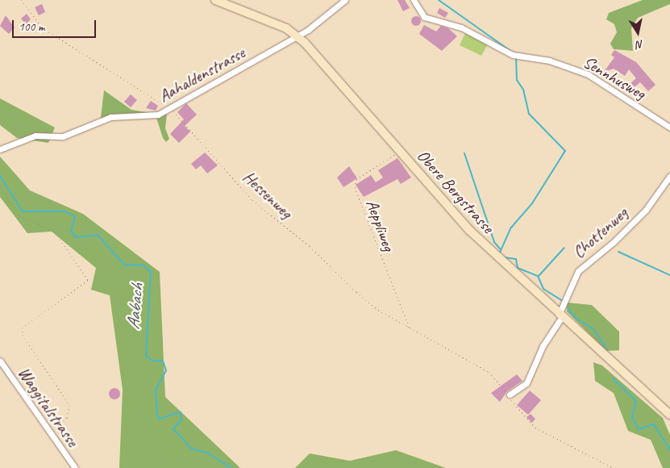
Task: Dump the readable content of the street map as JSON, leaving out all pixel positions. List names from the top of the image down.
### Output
{
  "streets": {
    "main road": ["Obere Bergstrasse"],
    "street": [
      "Aahaldenstrasse",
      "Sennhusweg",
      "Chottenweg",
      "Waggitalstrasse"
    ],
    "path": ["Hessenweg", "Aeppliweg"]
  },
  "crossings": [
    ["Aahaldenstrasse", "Obere Bergstrasse"],
    ["Aahaldenstrasse", "Hessenweg"],
    ["Obere Bergstrasse", "Aeppliweg"],
    ["Obere Bergstrasse", "Chottenweg"],
    ["Hessenweg", "Aeppliweg"],
    ["Hessenweg", "Chottenweg"]
  ],
  "water": ["Aabach"],
  "scale_bar": "100 m",
  "north": "bottom"
}
